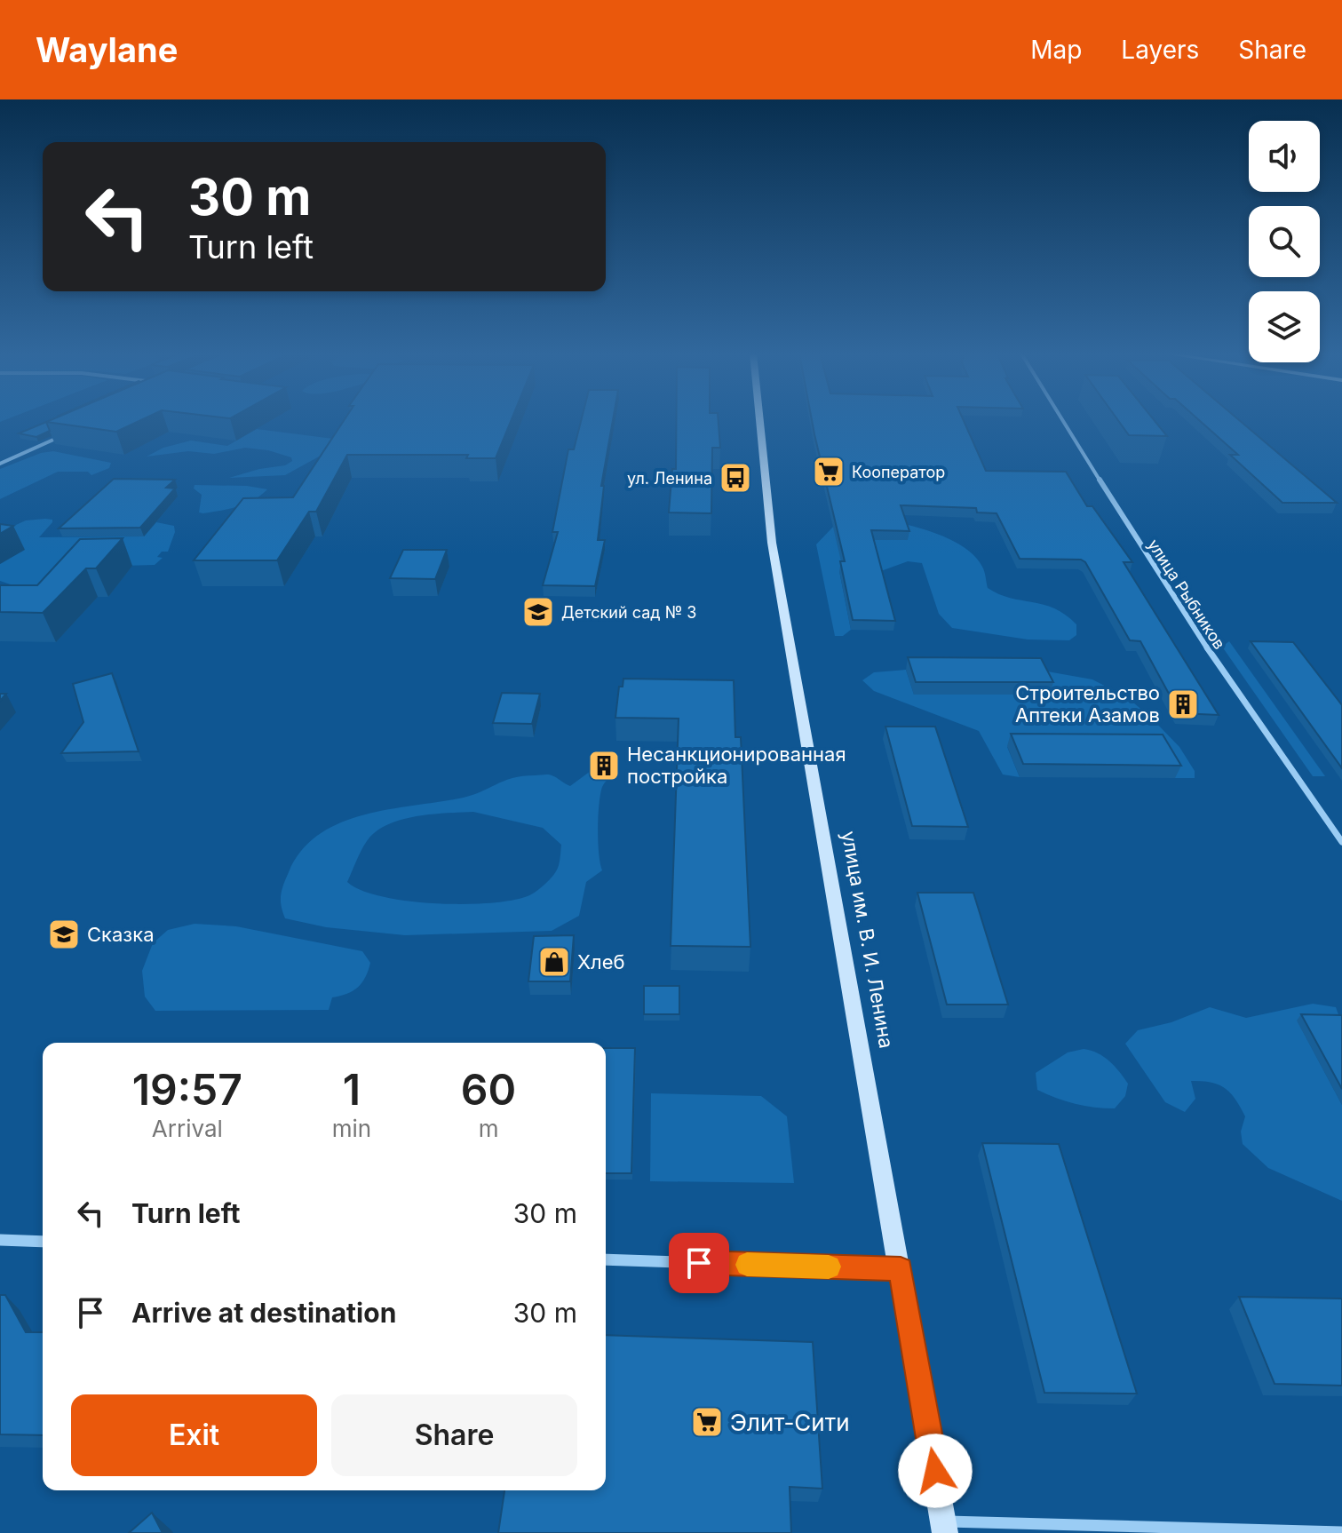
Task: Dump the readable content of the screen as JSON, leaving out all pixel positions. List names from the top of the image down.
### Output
{
  "streets": {
    "main road": ["улица им. В. И. Ленина"],
    "street": ["улица Рыбников"]
  },
  "places": {
    "supermarket": ["Кооператор", "Элит-Сити"],
    "bus stop": ["ул. Ленина"],
    "school or university": ["Детский сад № 3", "Сказка"],
    "building": ["Строительство Аптеки Азамов", "Несанкционированная постройка"],
    "shop": ["Хлеб"]
  },
  "page": {
    "header": "Waylane",
    "nav": ["Map", "Layers", "Share"],
    "turn": ["30 m", "Turn left"],
    "eta": [
      "19:57",
      "Arrival",
      "1",
      "min",
      "60",
      "m"
    ],
    "list": [
      {
        "name": "Turn left",
        "value": "30 m"
      },
      {
        "name": "Arrive at destination",
        "value": "30 m"
      }
    ],
    "buttons": ["Exit", "Share"]
  }
}
